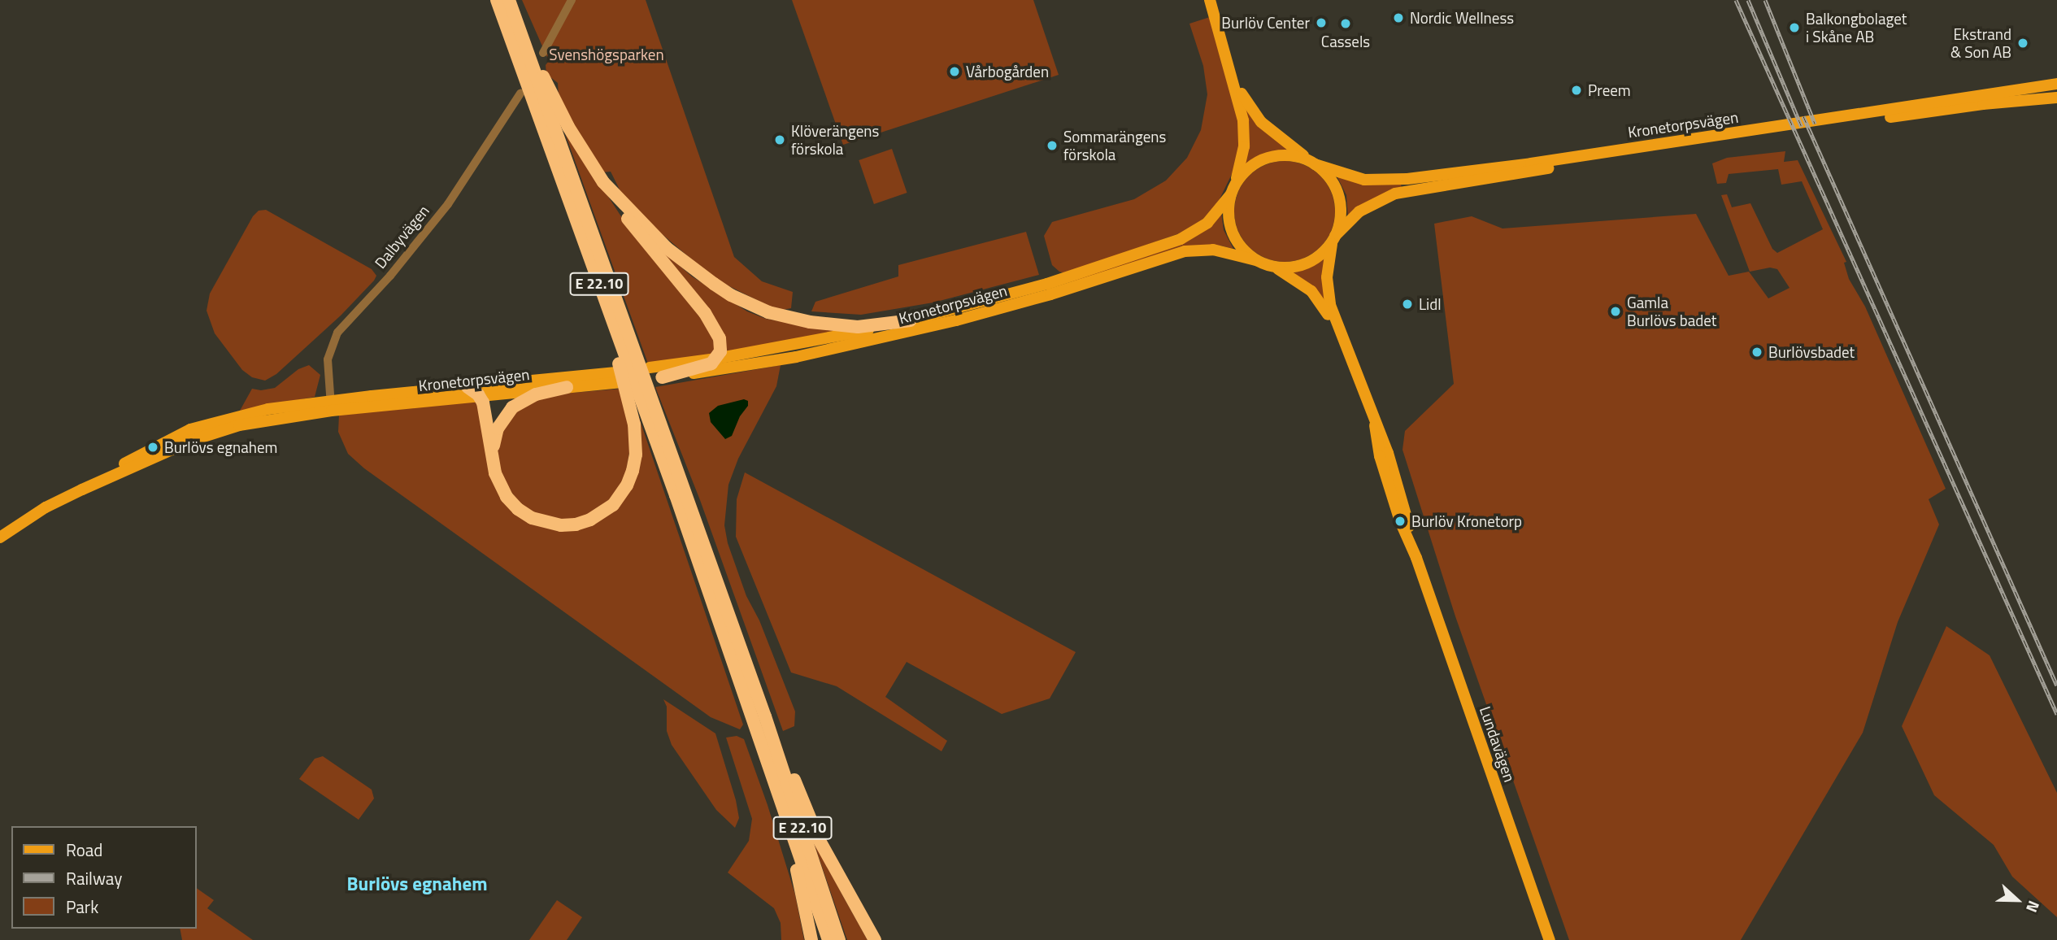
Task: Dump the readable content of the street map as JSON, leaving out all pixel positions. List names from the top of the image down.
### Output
{
  "streets": {
    "highway": ["E 22.10"],
    "main road": ["Kronetorpsvägen", "Lundavägen"],
    "street": ["Dalbyvägen"]
  },
  "crossings": [
    ["Kronetorpsvägen", "Dalbyvägen"],
    ["Kronetorpsvägen", "Lundavägen"]
  ],
  "districts": ["Burlövs egnahem"],
  "parks": ["Svenshögsparken"],
  "places": [
    "Nordic Wellness",
    "Burlöv Center",
    "Cassels",
    "Balkongbolaget i Skåne AB",
    "Ekstrand & Son AB",
    "Vårbogården",
    "Preem",
    "Klöverängens förskola",
    "Sommarängens förskola",
    "Lidl",
    "Gamla Burlövs badet",
    "Burlövsbadet",
    "Burlövs egnahem",
    "Burlöv Kronetorp"
  ],
  "legend": ["Road", "Railway", "Park"],
  "north": "right"
}
